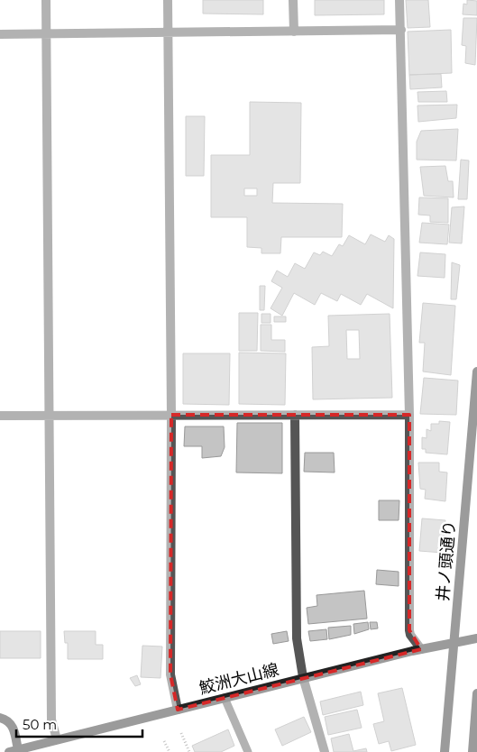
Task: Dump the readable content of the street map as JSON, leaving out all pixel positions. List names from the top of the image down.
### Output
{
  "streets": {
    "main road": ["井ノ頭通り", "鮫洲大山線"]
  },
  "crossings": [
    ["井ノ頭通り", "鮫洲大山線"]
  ],
  "scale_bar": "50 m"
}
